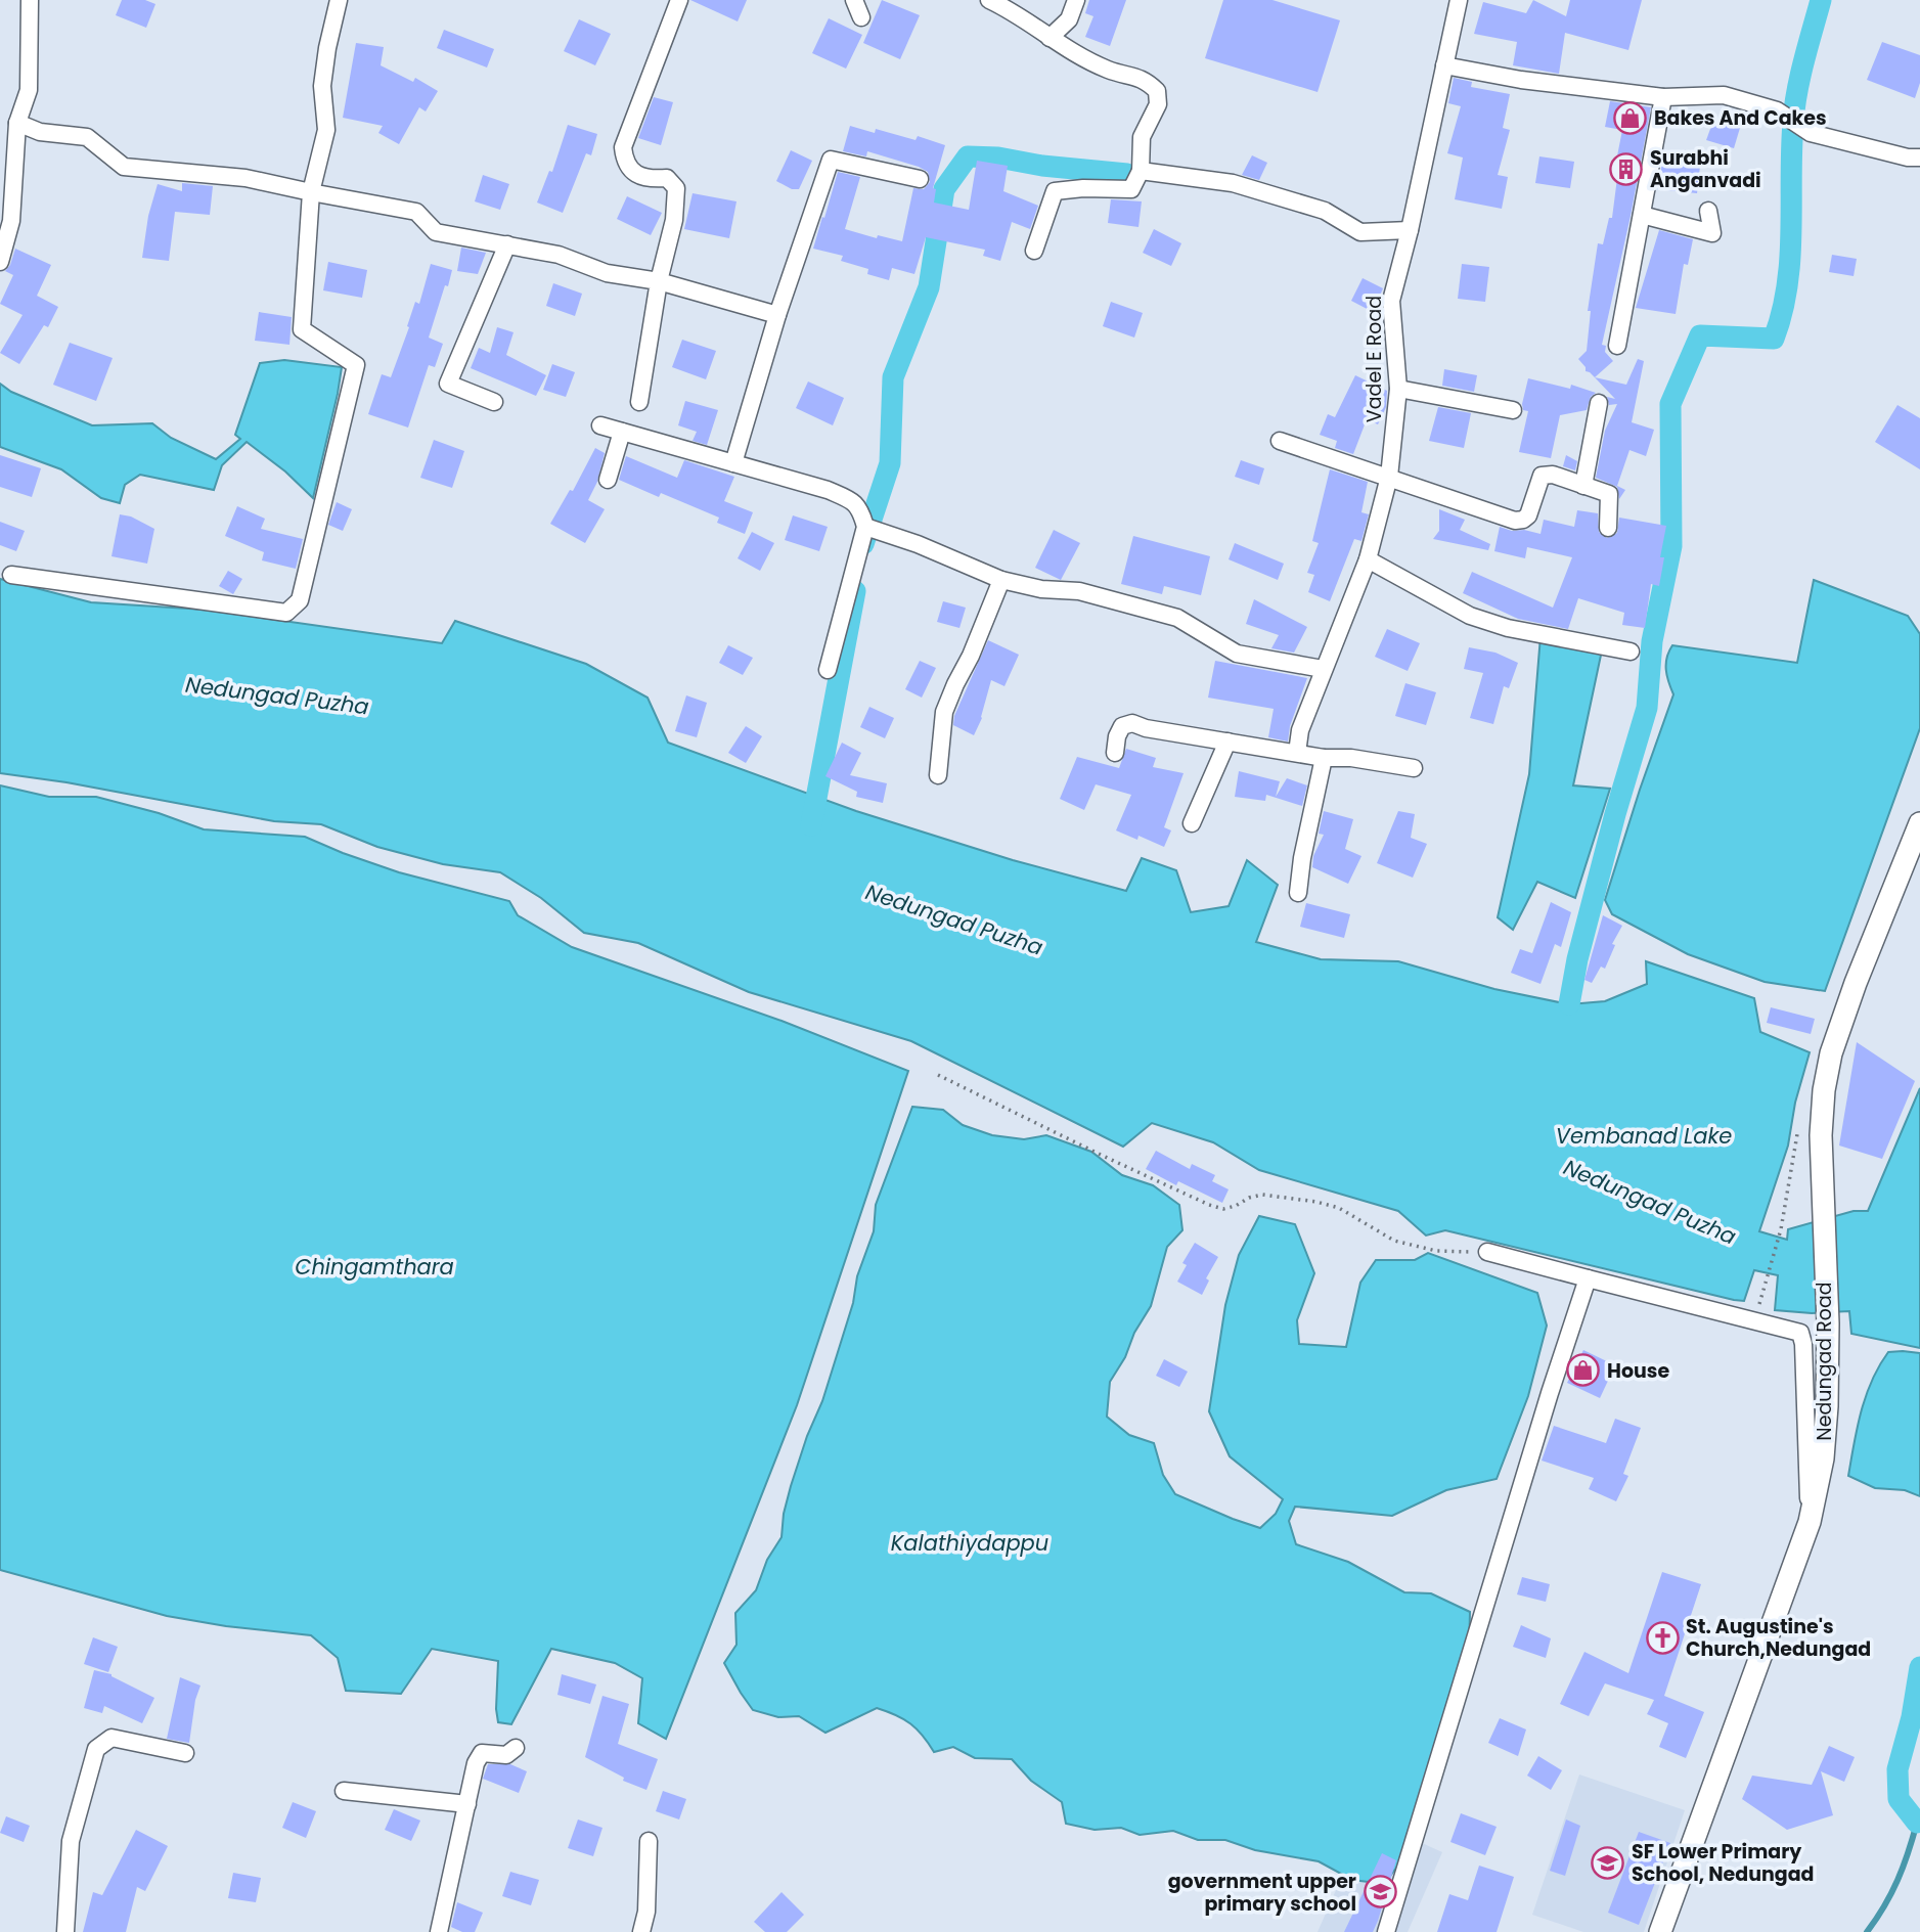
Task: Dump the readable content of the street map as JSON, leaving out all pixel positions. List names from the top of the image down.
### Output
{
  "streets": {
    "street": ["Vadel E Road", "Nedungad Road"]
  },
  "water": [
    "Nedungad Puzha",
    "Vembanad Lake",
    "Chingamthara",
    "Kalathiydappu"
  ],
  "places": {
    "shop": ["Bakes And Cakes", "House"],
    "building": ["Surabhi Anganvadi"],
    "church": ["St. Augustine's Church,Nedungad"],
    "school or university": ["SF Lower Primary School, Nedungad", "government upper primary school"]
  }
}
